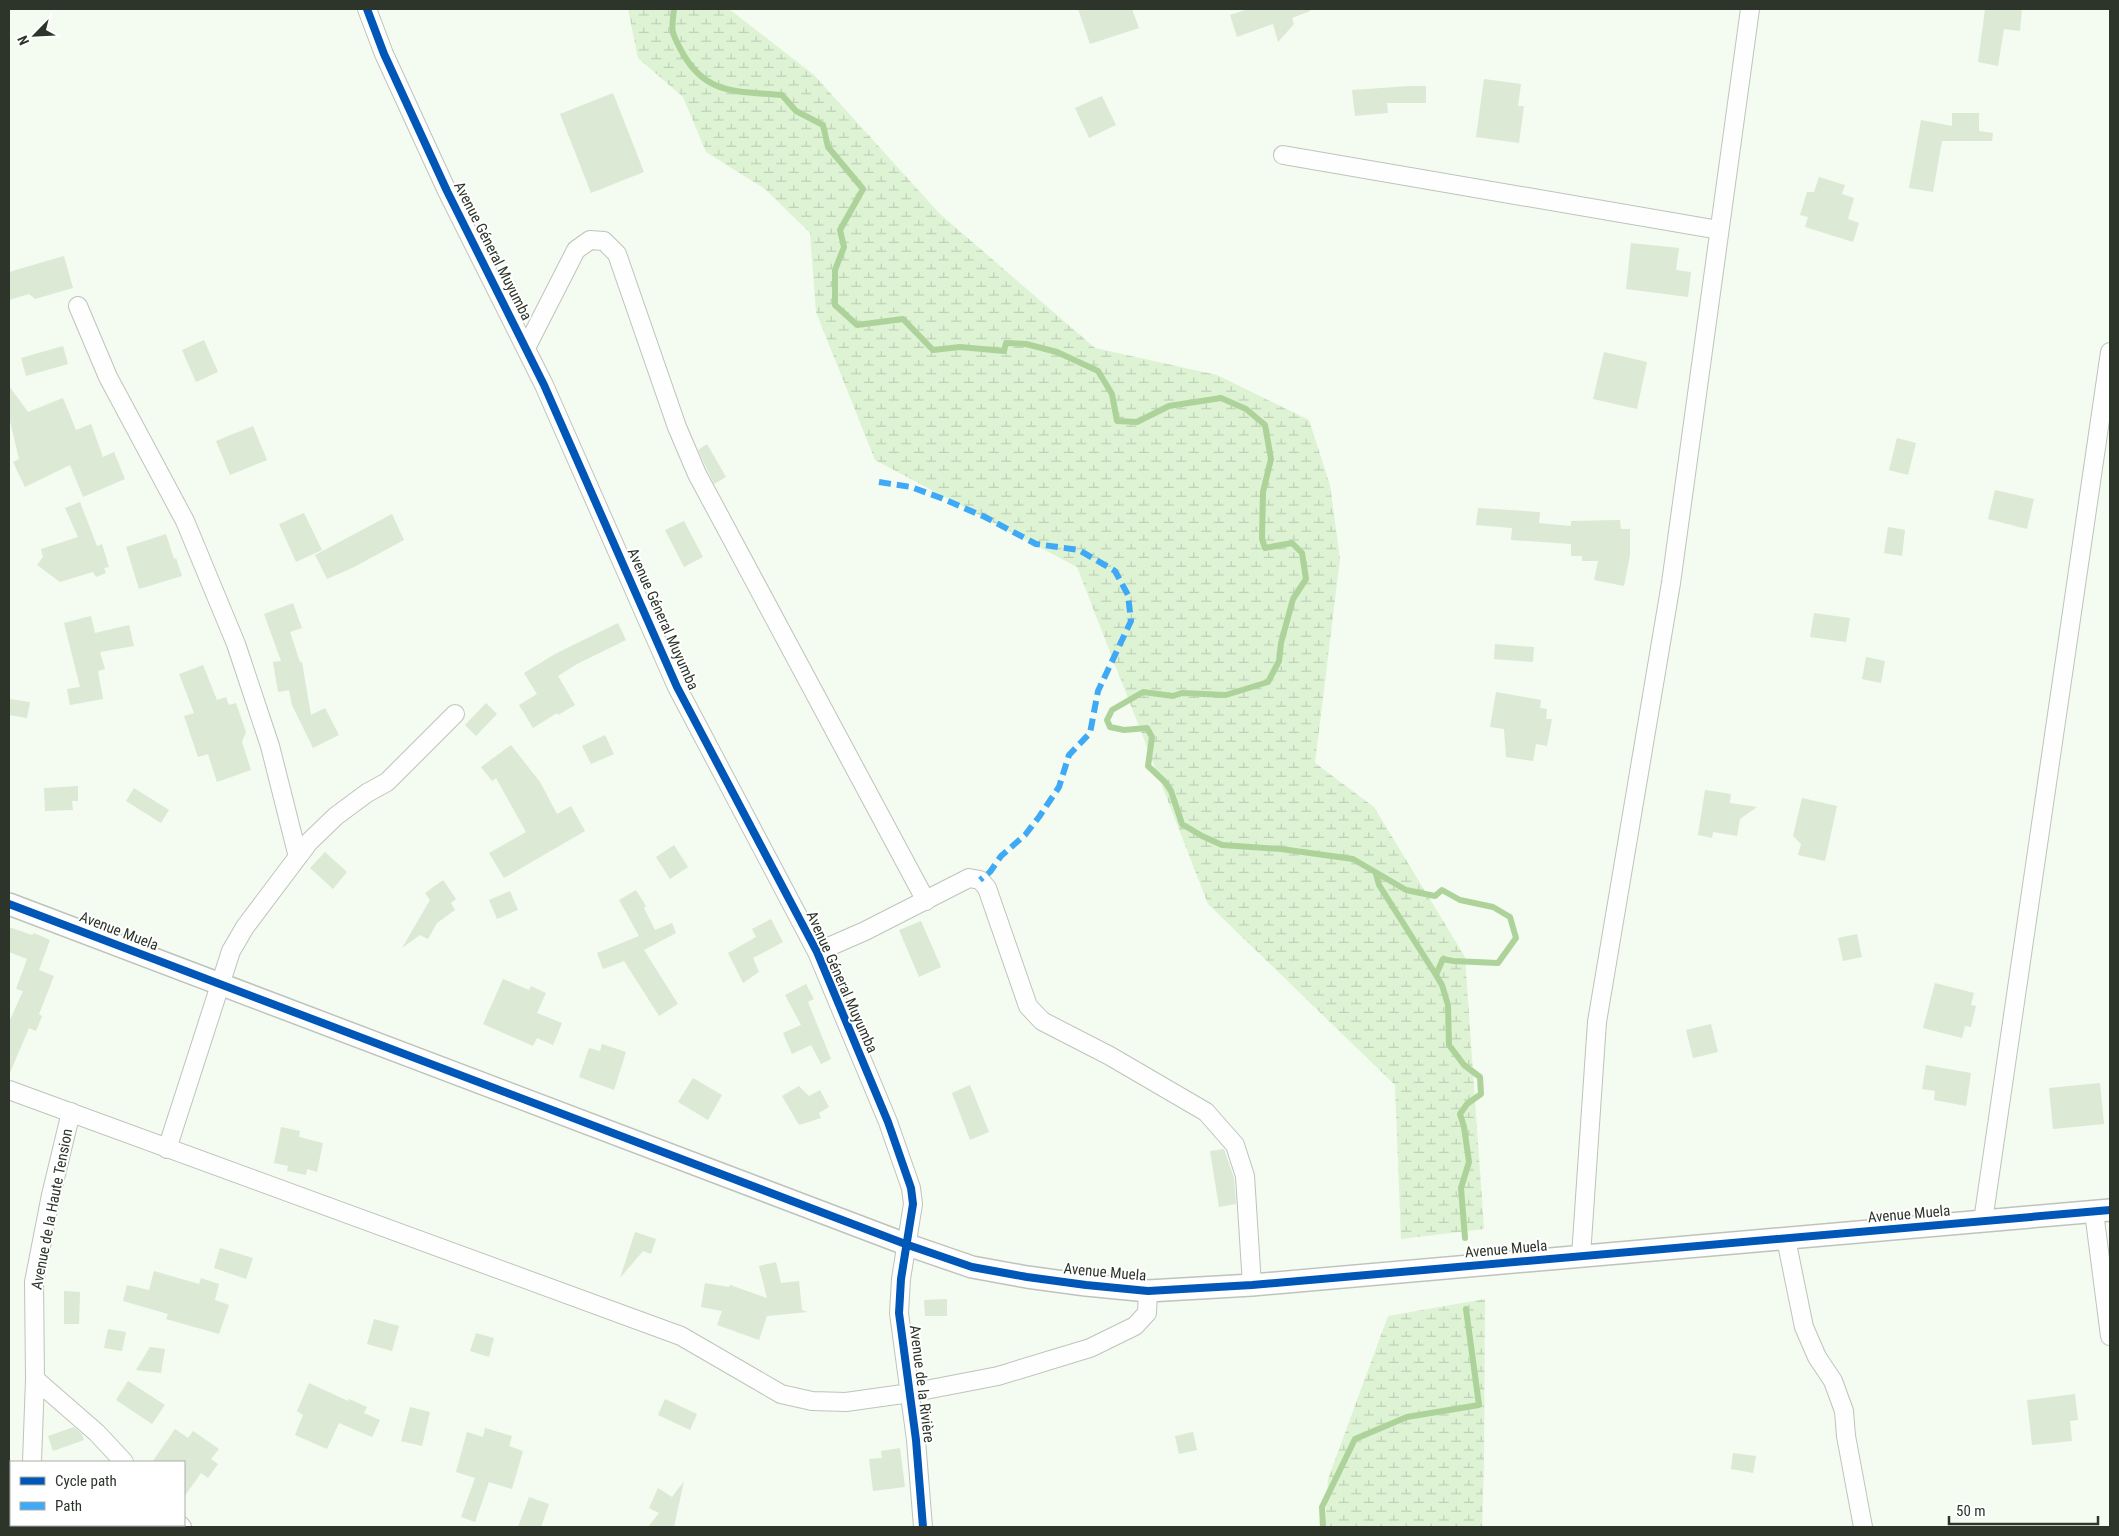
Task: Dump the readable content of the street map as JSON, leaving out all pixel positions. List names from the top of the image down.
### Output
{
  "streets": {
    "street": [
      "Avenue Géneral Muyumba",
      "Avenue Muela",
      "Avenue de la Haute Tension",
      "Avenue de la Rivière"
    ]
  },
  "crossings": [
    ["Avenue Géneral Muyumba", "Avenue Muela"],
    ["Avenue Géneral Muyumba", "Avenue de la Rivière"],
    ["Avenue Muela", "Avenue de la Haute Tension"],
    ["Avenue Muela", "Avenue de la Rivière"],
    ["Avenue de la Haute Tension", "Avenue de la Rivière"]
  ],
  "legend": ["Cycle path", "Path"],
  "scale_bar": "50 m",
  "north": "bottom left"
}
